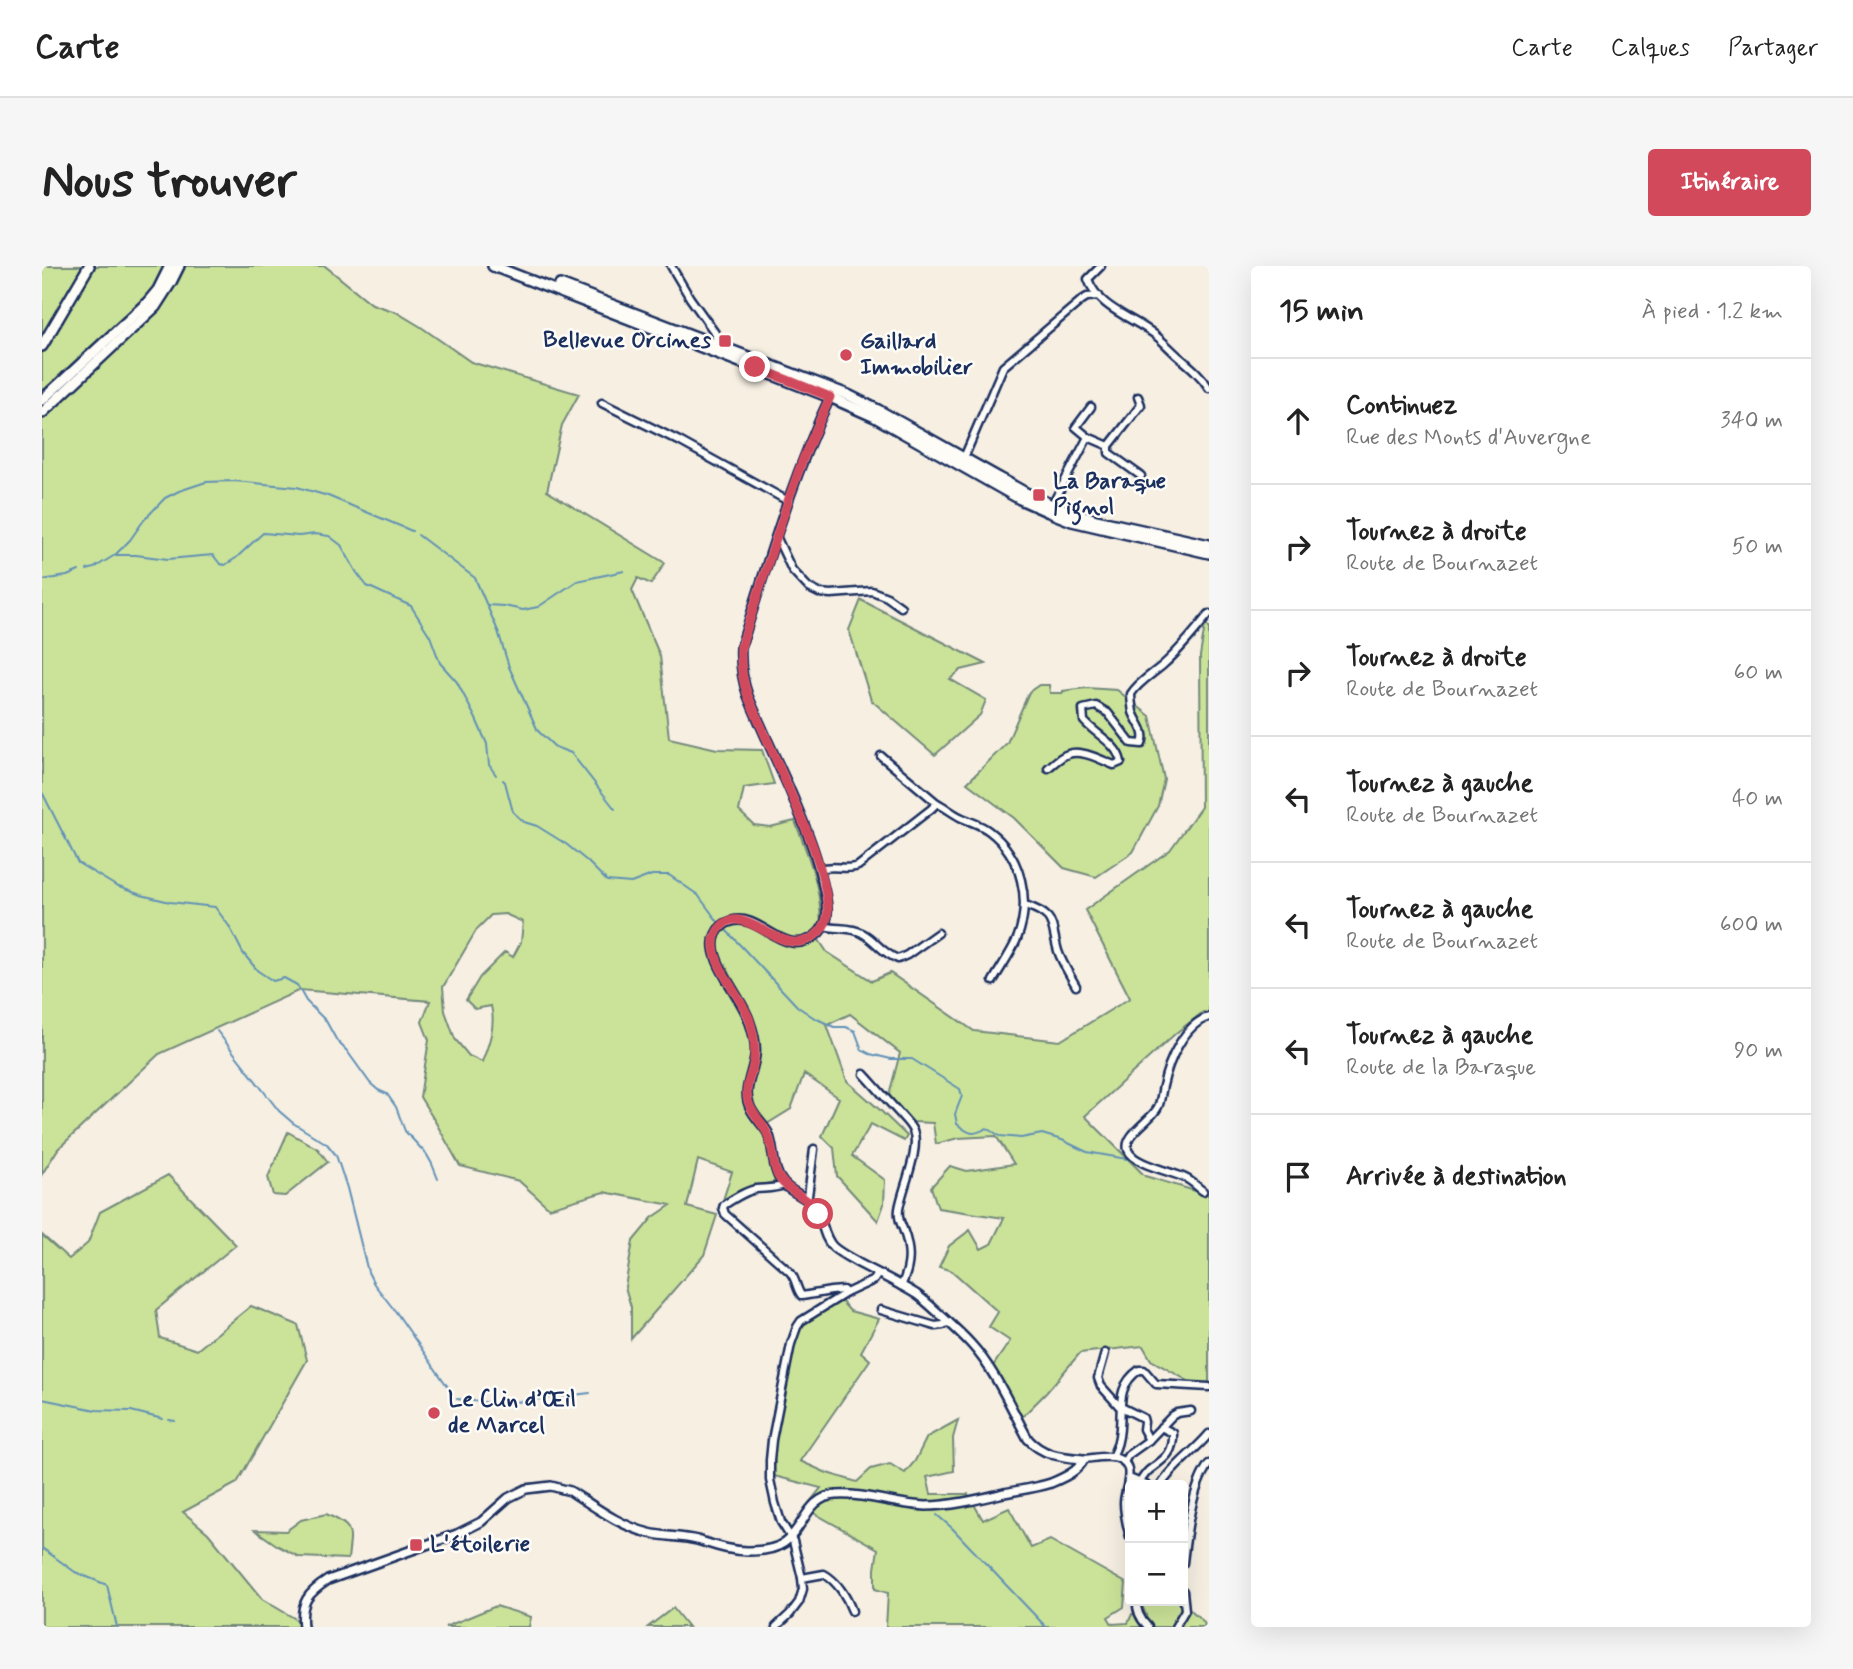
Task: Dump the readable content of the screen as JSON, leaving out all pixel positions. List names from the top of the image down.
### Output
{
  "places": {
    "transit": ["Bellevue Orcines", "La Baraque Pignol", "L'étoilerie"],
    "other": ["Gaillard Immobilier", "Le Clin d’Œil de Marcel"]
  },
  "page": {
    "header": "Carte",
    "nav": ["Carte", "Calques", "Partager"],
    "buttons": "Itinéraire",
    "title": "Nous trouver",
    "heading": ["15 min", "À pied · 1.2 km"],
    "list": [
      ["Continuez", "Rue des Monts d'Auvergne", "340 m"],
      ["Tournez à droite", "Route de Bournazet", "50 m"],
      ["Tournez à droite", "Route de Bournazet", "60 m"],
      ["Tournez à gauche", "Route de Bournazet", "40 m"],
      ["Tournez à gauche", "Route de Bournazet", "600 m"],
      ["Tournez à gauche", "Route de la Baraque", "90 m"],
      "Arrivée à destination"
    ],
    "map_buttons": ["+", "−"]
  }
}
